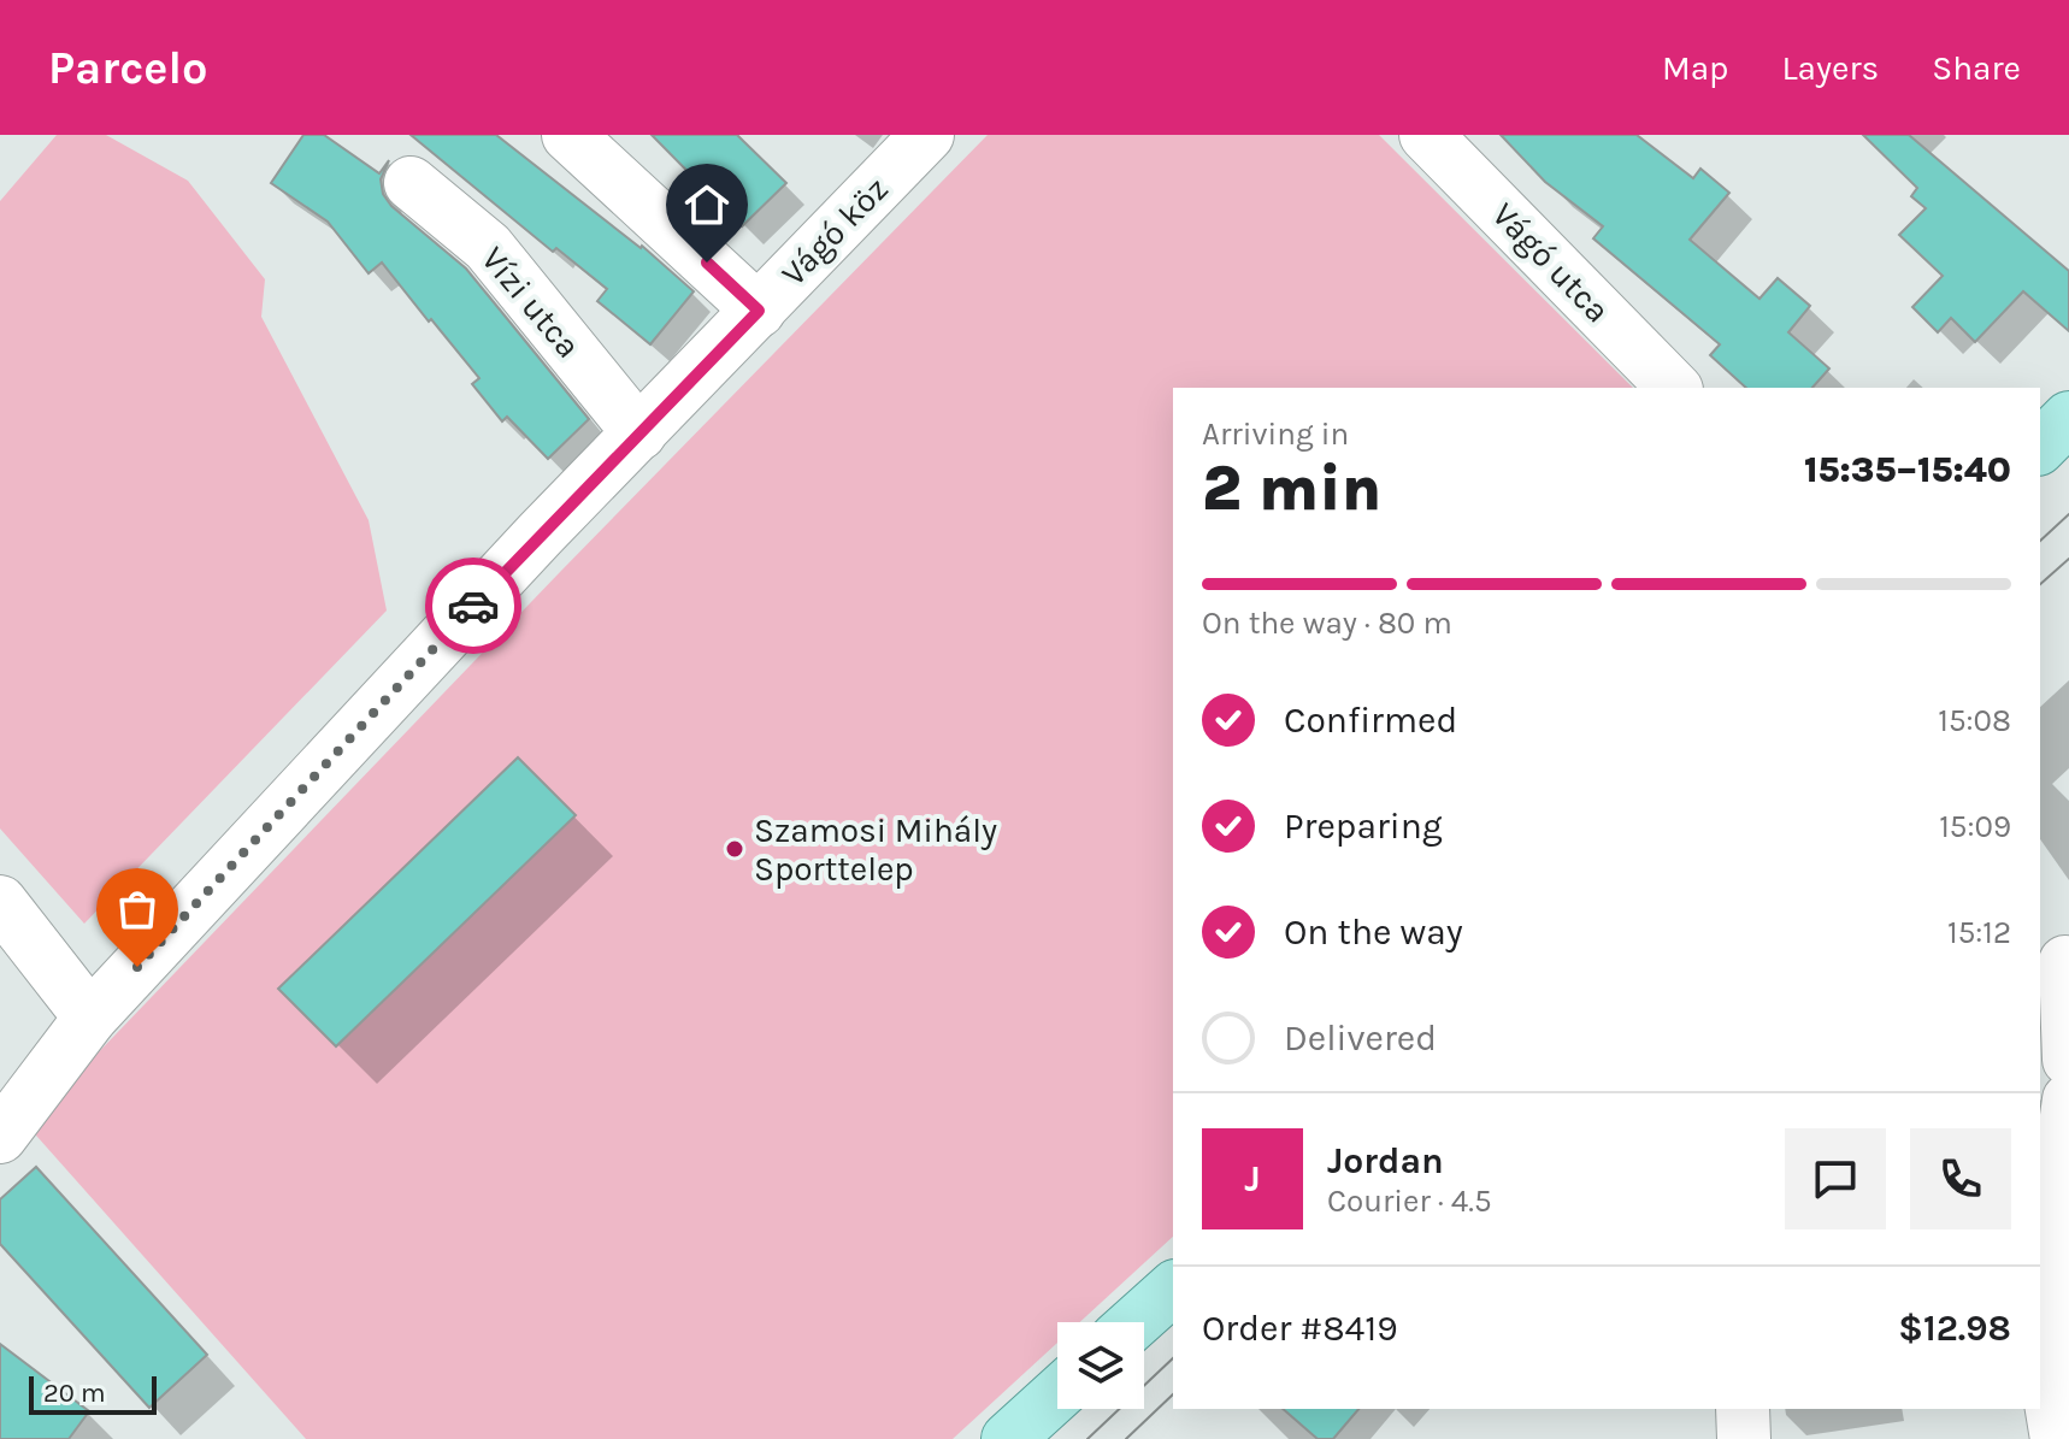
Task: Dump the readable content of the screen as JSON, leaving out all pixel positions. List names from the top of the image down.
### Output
{
  "streets": {
    "street": ["Vágó köz", "Vágó utca", "Vízi utca"]
  },
  "crossings": [
    ["Vágó köz", "Vízi utca"]
  ],
  "places": ["Szamosi Mihály Sporttelep"],
  "scale_bar": "20 m",
  "page": {
    "header": "Parcelo",
    "nav": ["Map", "Layers", "Share"],
    "heading": ["2 min", "Arriving in", "15:35–15:40"],
    "panel": [
      "Jordan",
      "Courier · 4.5",
      "Order #8419",
      "$12.98"
    ],
    "bar": "On the way · 80 m",
    "list": [
      ["Confirmed", "15:08"],
      ["Preparing", "15:09"],
      ["On the way", "15:12"],
      "Delivered"
    ],
    "round": "J",
    "scale": "20 m"
  }
}
